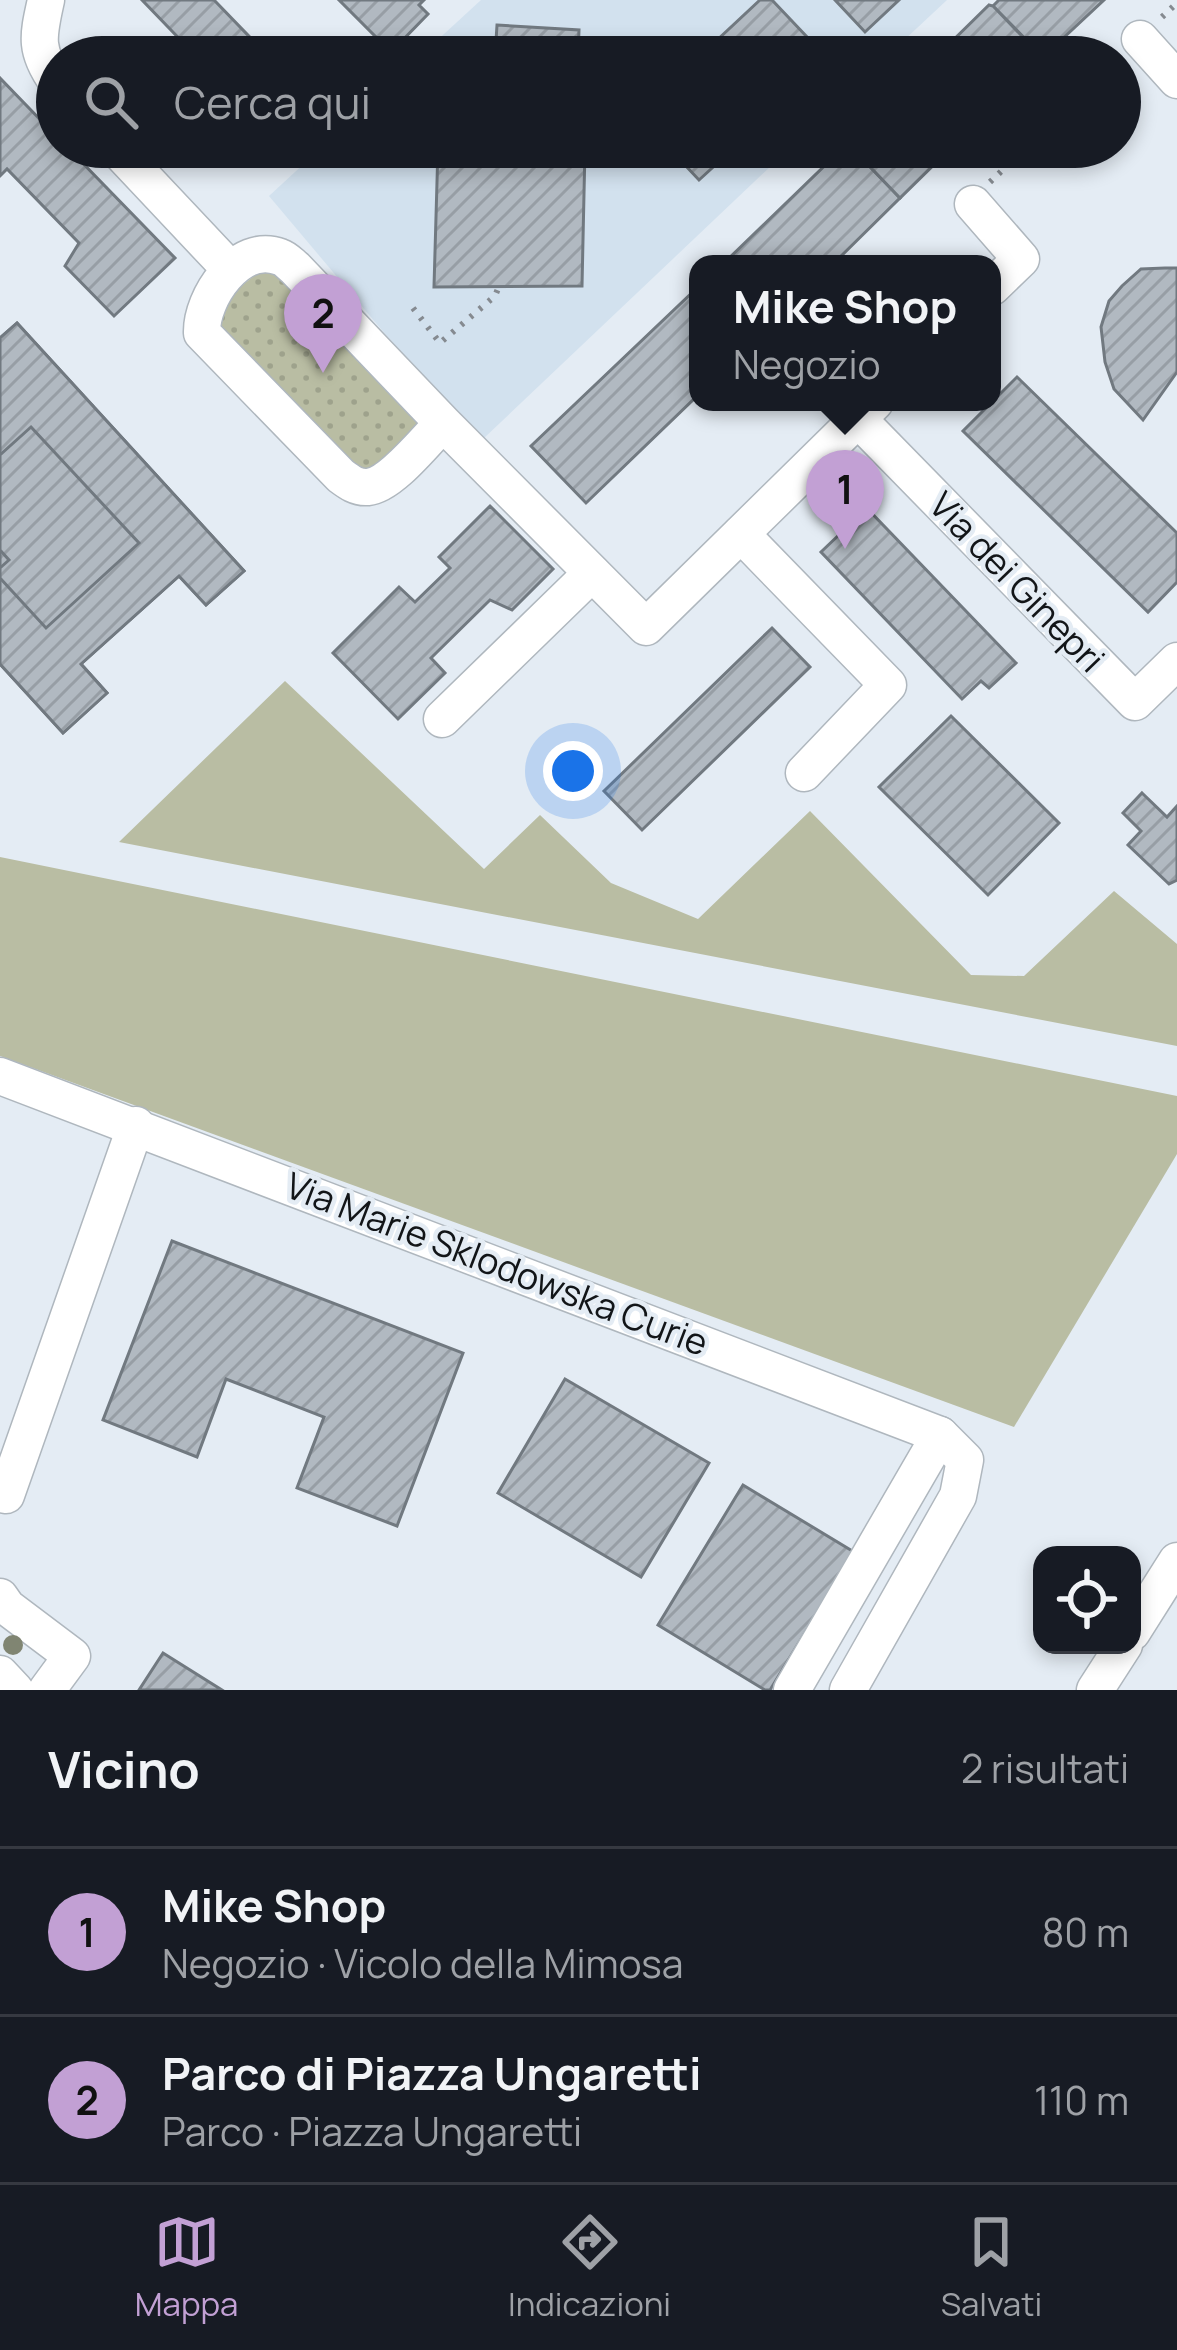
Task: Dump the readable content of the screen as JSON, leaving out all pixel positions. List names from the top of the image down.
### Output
{
  "streets": {
    "street": ["Via dei Ginepri", "Via Marie Sklodowska Curie"]
  },
  "page": {
    "search": "Cerca qui",
    "popup": ["Mike Shop", "Negozio"],
    "pins": ["2", "1"],
    "heading": ["Vicino", "2 risultati"],
    "list": [
      {
        "mark": "1",
        "name": "Mike Shop",
        "note": "Negozio · Vicolo della Mimosa",
        "value": "80 m"
      },
      {
        "mark": "2",
        "name": "Parco di Piazza Ungaretti",
        "note": "Parco · Piazza Ungaretti",
        "value": "110 m"
      }
    ],
    "nav": ["Mappa", "Indicazioni", "Salvati"]
  }
}
